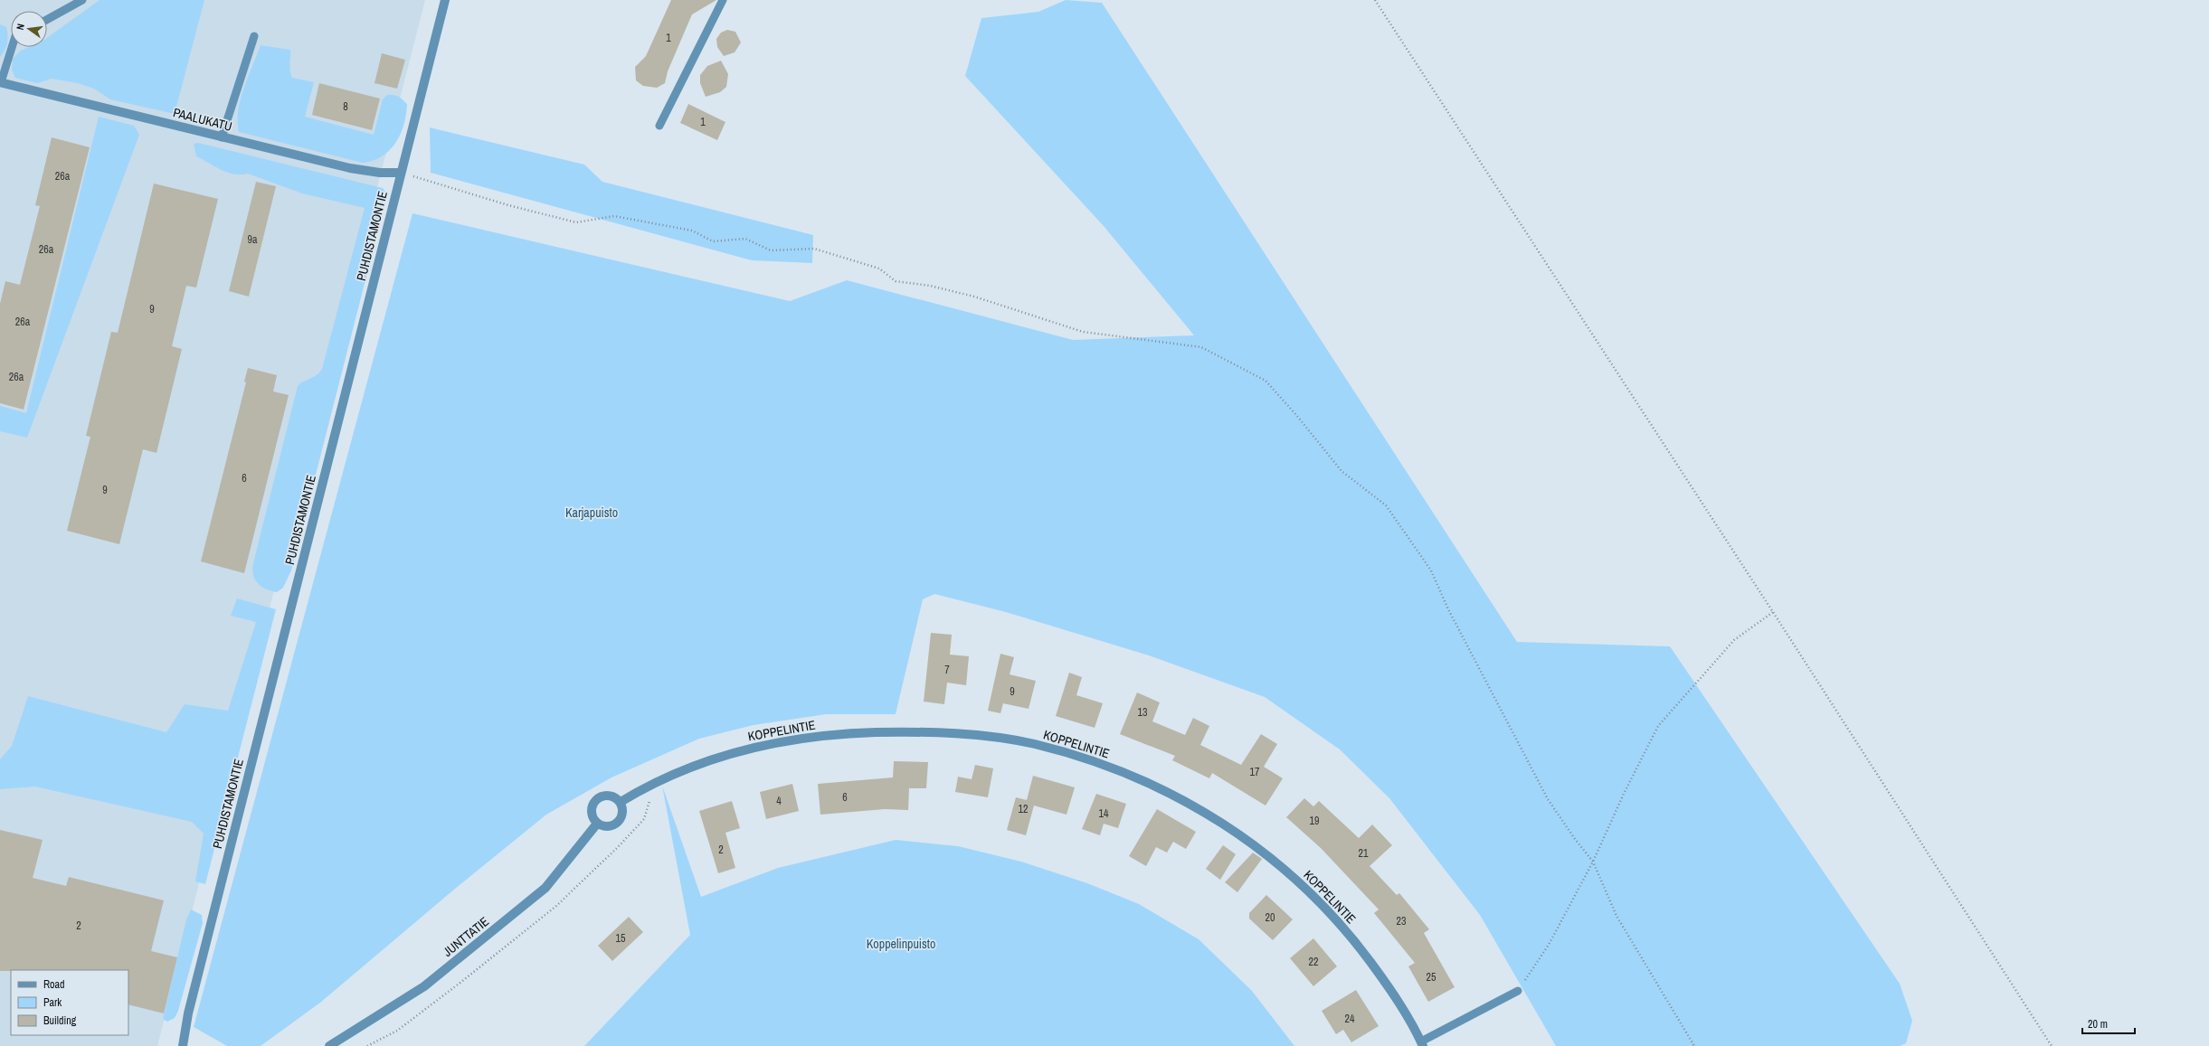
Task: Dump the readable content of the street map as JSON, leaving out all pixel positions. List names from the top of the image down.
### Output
{
  "streets": {
    "street": [
      "PAALUKATU",
      "PUHDISTAMONTIE",
      "KOPPELINTIE",
      "JUNTTATIE"
    ]
  },
  "crossings": [
    ["PAALUKATU", "PUHDISTAMONTIE"],
    ["KOPPELINTIE", "JUNTTATIE"]
  ],
  "parks": ["Karjapuisto", "Koppelinpuisto"],
  "house_numbers": [
    "1",
    "8",
    "1",
    "26a",
    "9a",
    "26a",
    "9",
    "26a",
    "26a",
    "6",
    "9",
    "7",
    "9",
    "13",
    "17",
    "6",
    "4",
    "12",
    "14",
    "19",
    "2",
    "21",
    "20",
    "23",
    "2",
    "15",
    "22",
    "25",
    "24"
  ],
  "legend": ["Road", "Park", "Building"],
  "scale_bar": "20 m",
  "north": "left"
}
